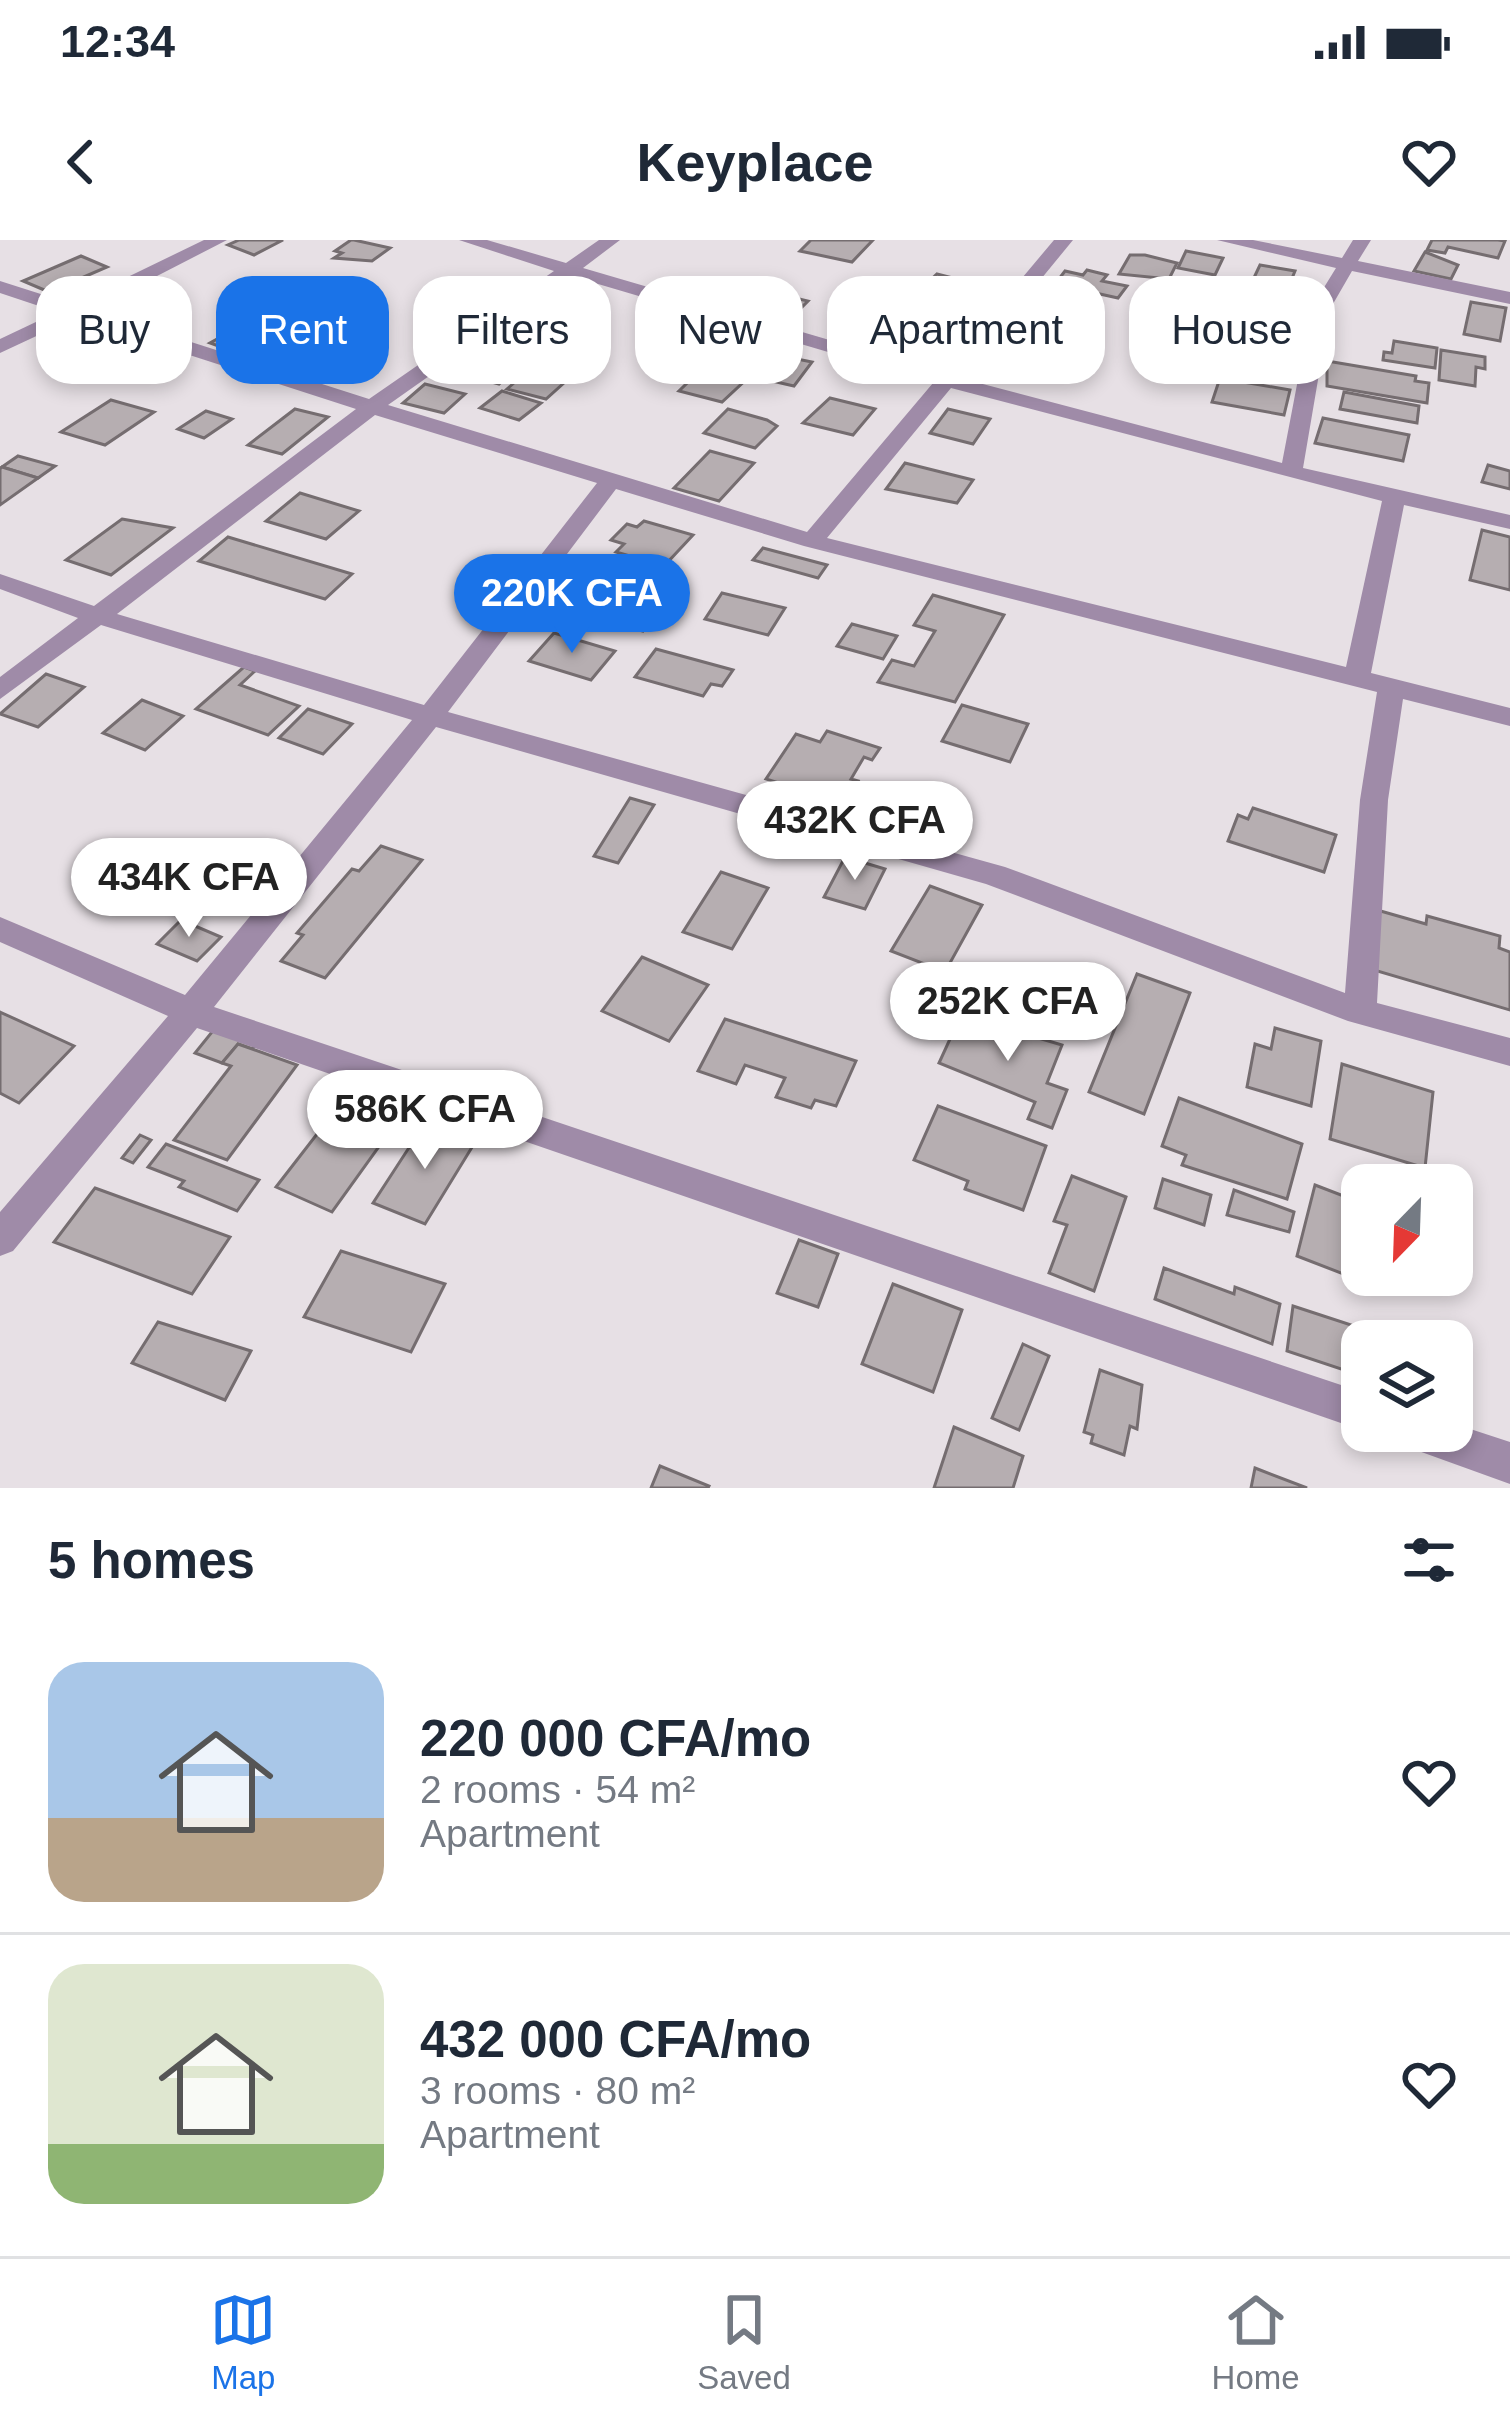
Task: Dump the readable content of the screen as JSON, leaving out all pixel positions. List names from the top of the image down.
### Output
{
  "north": "bottom left",
  "page": {
    "status": "12:34",
    "header": "Keyplace",
    "chip": [
      "Buy",
      "Rent",
      "Filters",
      "New",
      "Apartment",
      "House"
    ],
    "price": [
      "220K CFA",
      "432K CFA",
      "434K CFA",
      "252K CFA",
      "586K CFA"
    ],
    "heading": "5 homes",
    "list": [
      {
        "name": "220 000 CFA/mo",
        "note": "2 rooms · 54 m² · Apartment"
      },
      {
        "name": "432 000 CFA/mo",
        "note": "3 rooms · 80 m² · Apartment"
      }
    ],
    "tabs": ["Map", "Saved", "Home"]
  }
}
